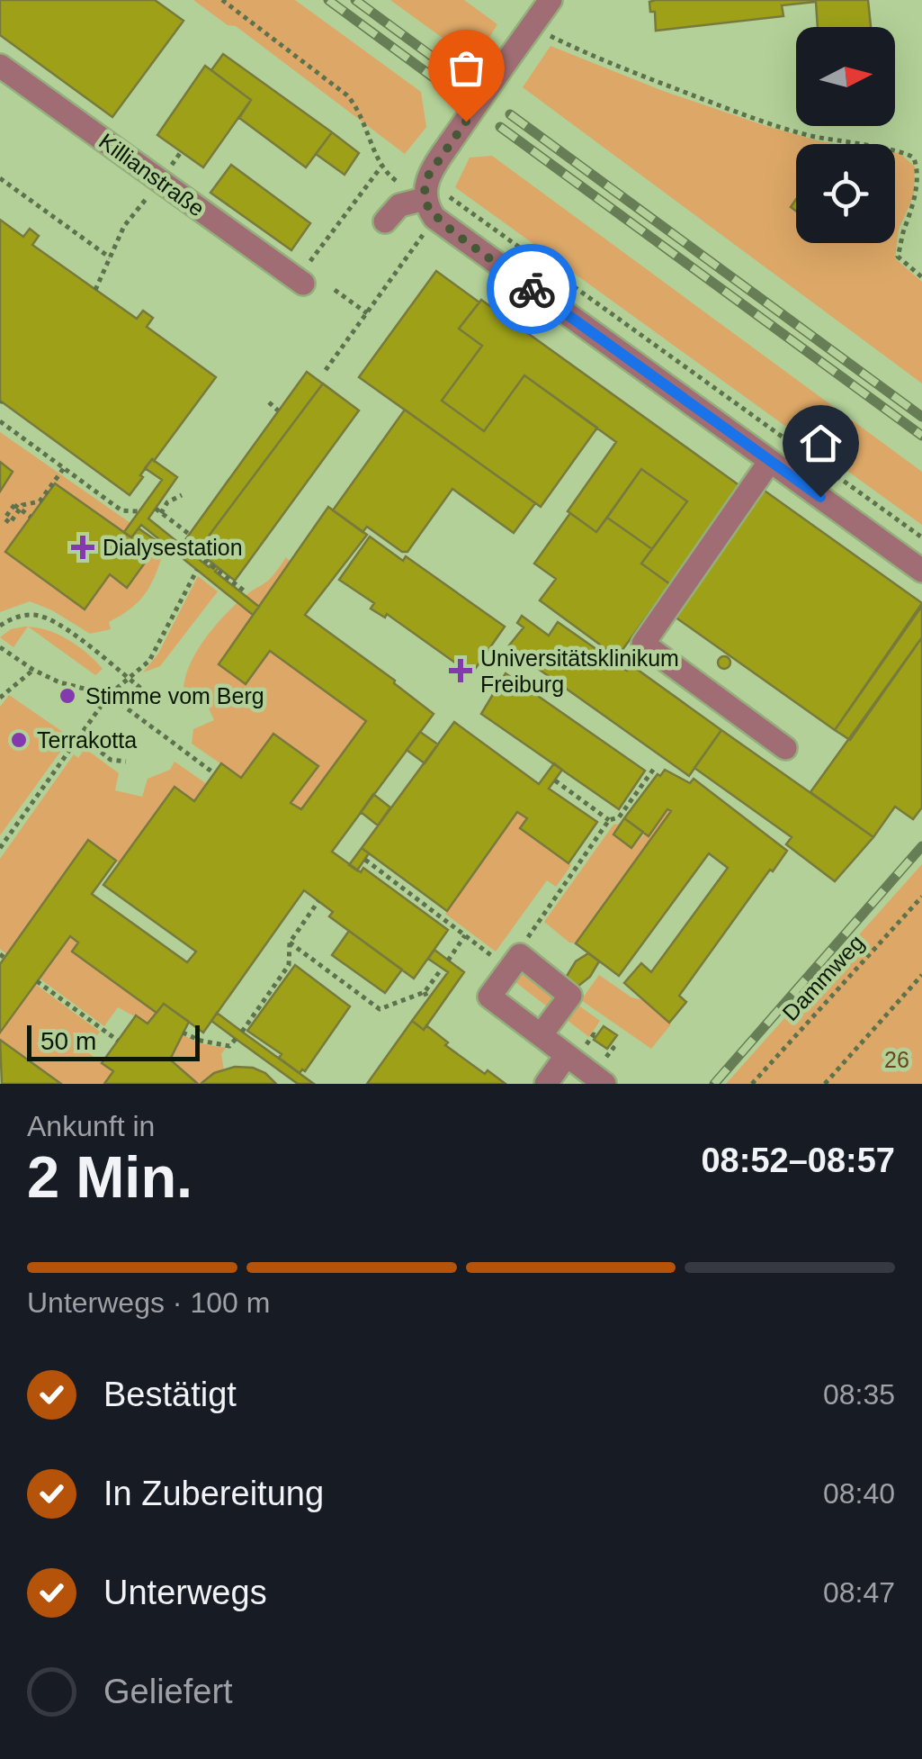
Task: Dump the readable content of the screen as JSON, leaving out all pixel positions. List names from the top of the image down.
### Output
{
  "streets": {
    "street": ["Killianstraße"],
    "path": ["Dammweg"]
  },
  "parks": ["26"],
  "places": {
    "health": ["Dialysestation", "Universitätsklinikum Freiburg"],
    "other": ["Stimme vom Berg", "Terrakotta"]
  },
  "scale_bar": "50 m",
  "north": "right",
  "page": {
    "scale": "50 m",
    "heading": ["2 Min.", "Ankunft in", "08:52–08:57"],
    "bar": "Unterwegs · 100 m",
    "list": [
      ["Bestätigt", "08:35"],
      ["In Zubereitung", "08:40"],
      ["Unterwegs", "08:47"],
      "Geliefert"
    ]
  }
}
